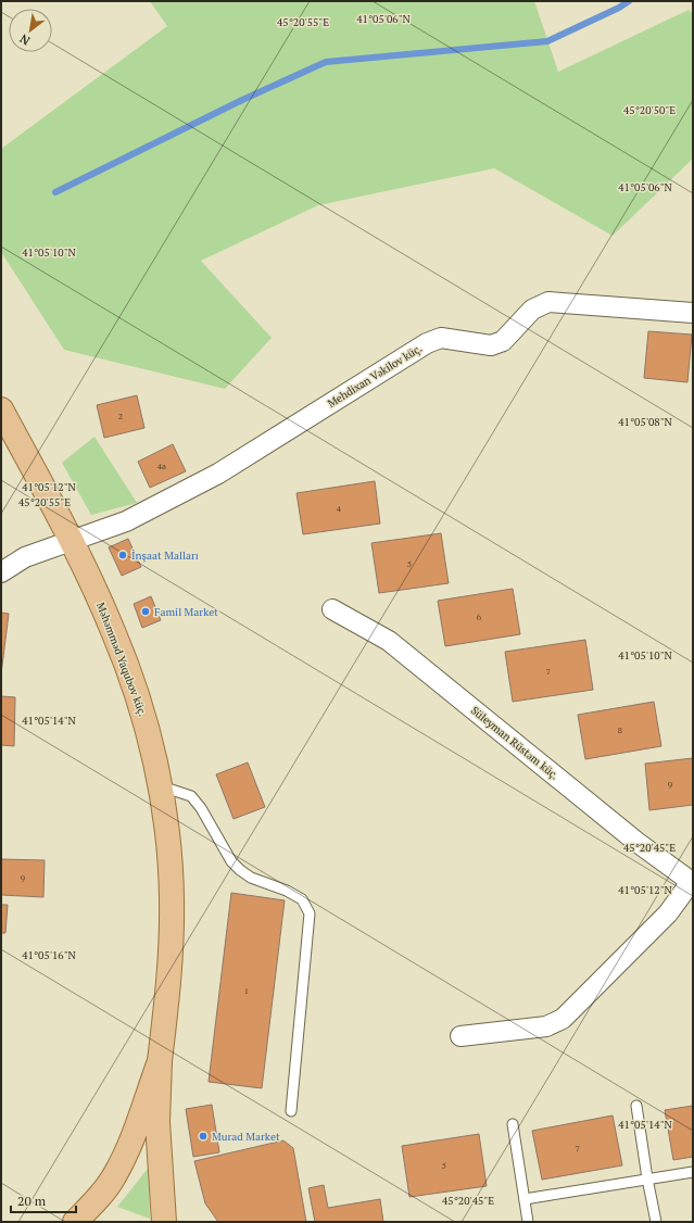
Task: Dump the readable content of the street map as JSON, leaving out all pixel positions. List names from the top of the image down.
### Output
{
  "streets": {
    "main road": ["Məhəmməd Yaqubov küç."],
    "street": ["Mehdixan Vəkilov küç.", "Süleyman Rüstəm küç."]
  },
  "crossings": [
    ["Mehdixan Vəkilov küç.", "Məhəmməd Yaqubov küç."]
  ],
  "places": ["İnşaat Malları", "Famil Market", "Murad Market"],
  "house_numbers": [
    "2",
    "4a",
    "4",
    "5",
    "6",
    "7",
    "8",
    "9",
    "9",
    "1",
    "7",
    "5"
  ],
  "scale_bar": "20 m",
  "north": "bottom left",
  "coordinates": [
    "41°05'06\"N",
    "45°20'55\"E",
    "45°20'50\"E",
    "41°05'10\"N",
    "41°05'08\"N",
    "41°05'12\"N",
    "41°05'14\"N",
    "45°20'45\"E",
    "41°05'16\"N"
  ]
}
